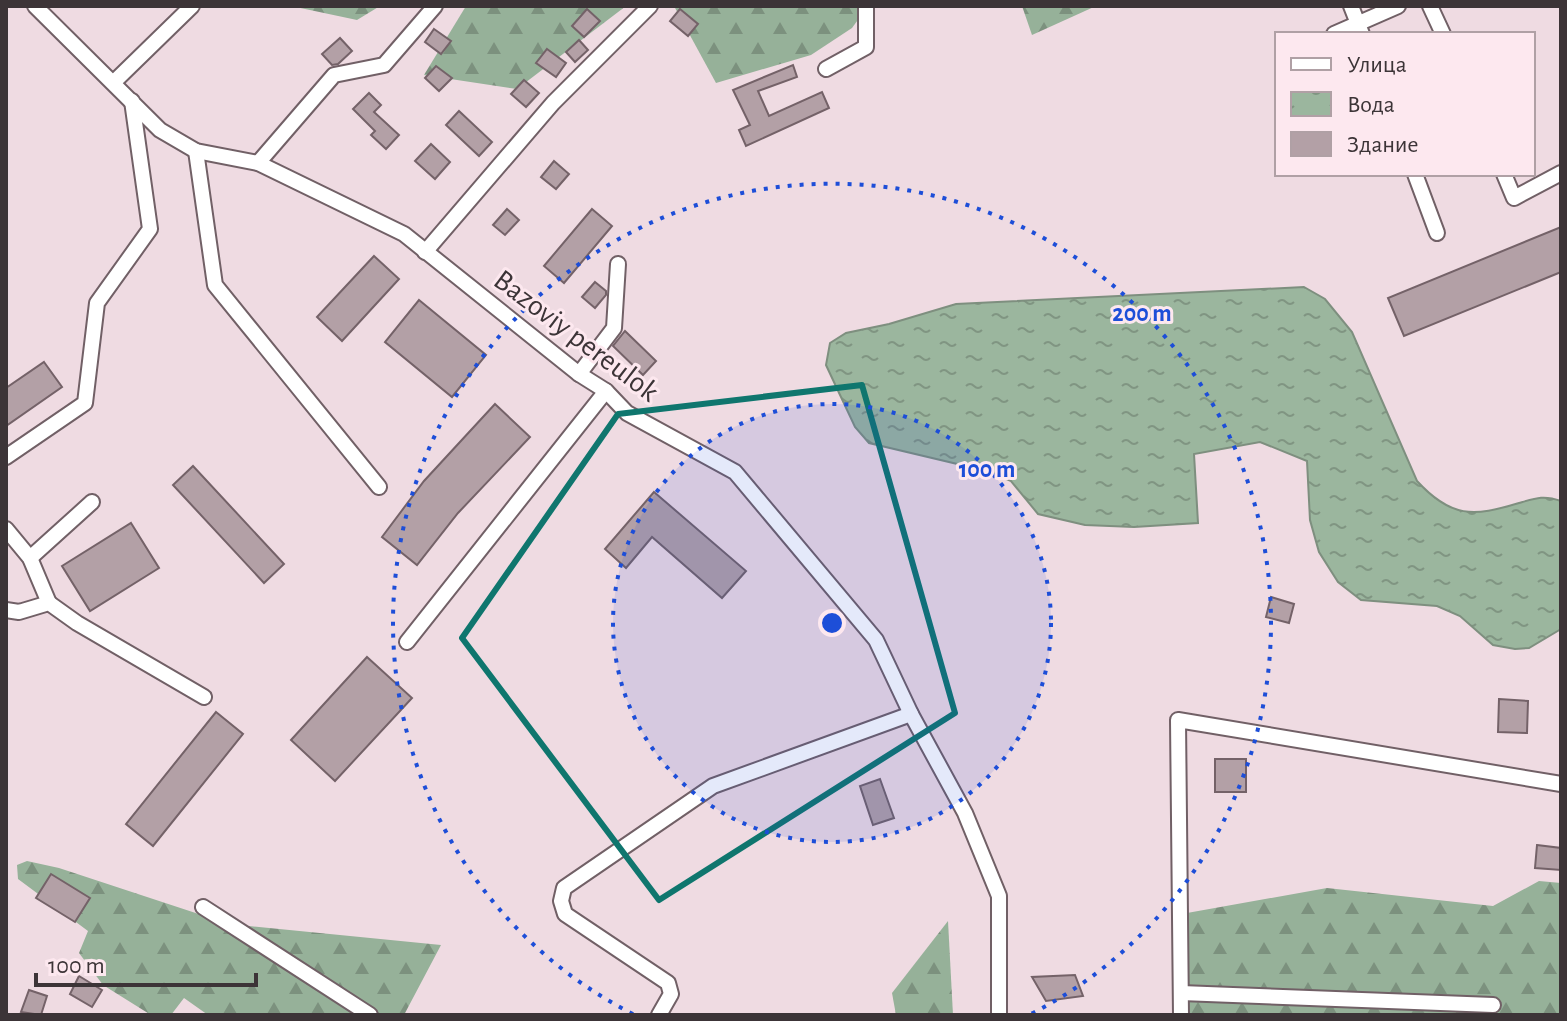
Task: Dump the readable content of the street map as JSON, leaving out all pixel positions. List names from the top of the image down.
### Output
{
  "streets": {
    "street": ["Bazoviy pereulok"]
  },
  "legend": ["Улица", "Вода", "Здание"],
  "scale_bar": "100 m",
  "rings": ["200 m", "100 m"]
}
